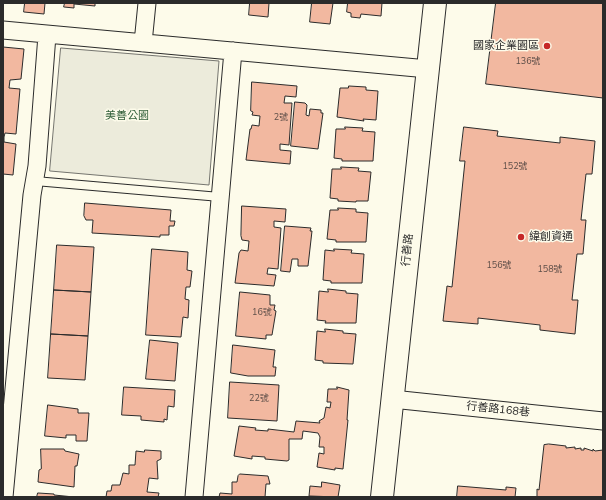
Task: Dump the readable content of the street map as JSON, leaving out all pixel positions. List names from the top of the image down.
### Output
{
  "streets": {
    "street": ["行善路", "行善路168巷"]
  },
  "crossings": [
    ["行善路", "行善路168巷"]
  ],
  "parks": ["美善公園"],
  "places": ["國家企業園區", "緯創資通"],
  "house_numbers": [
    "136號",
    "2號",
    "152號",
    "156號",
    "158號",
    "16號",
    "22號"
  ]
}
